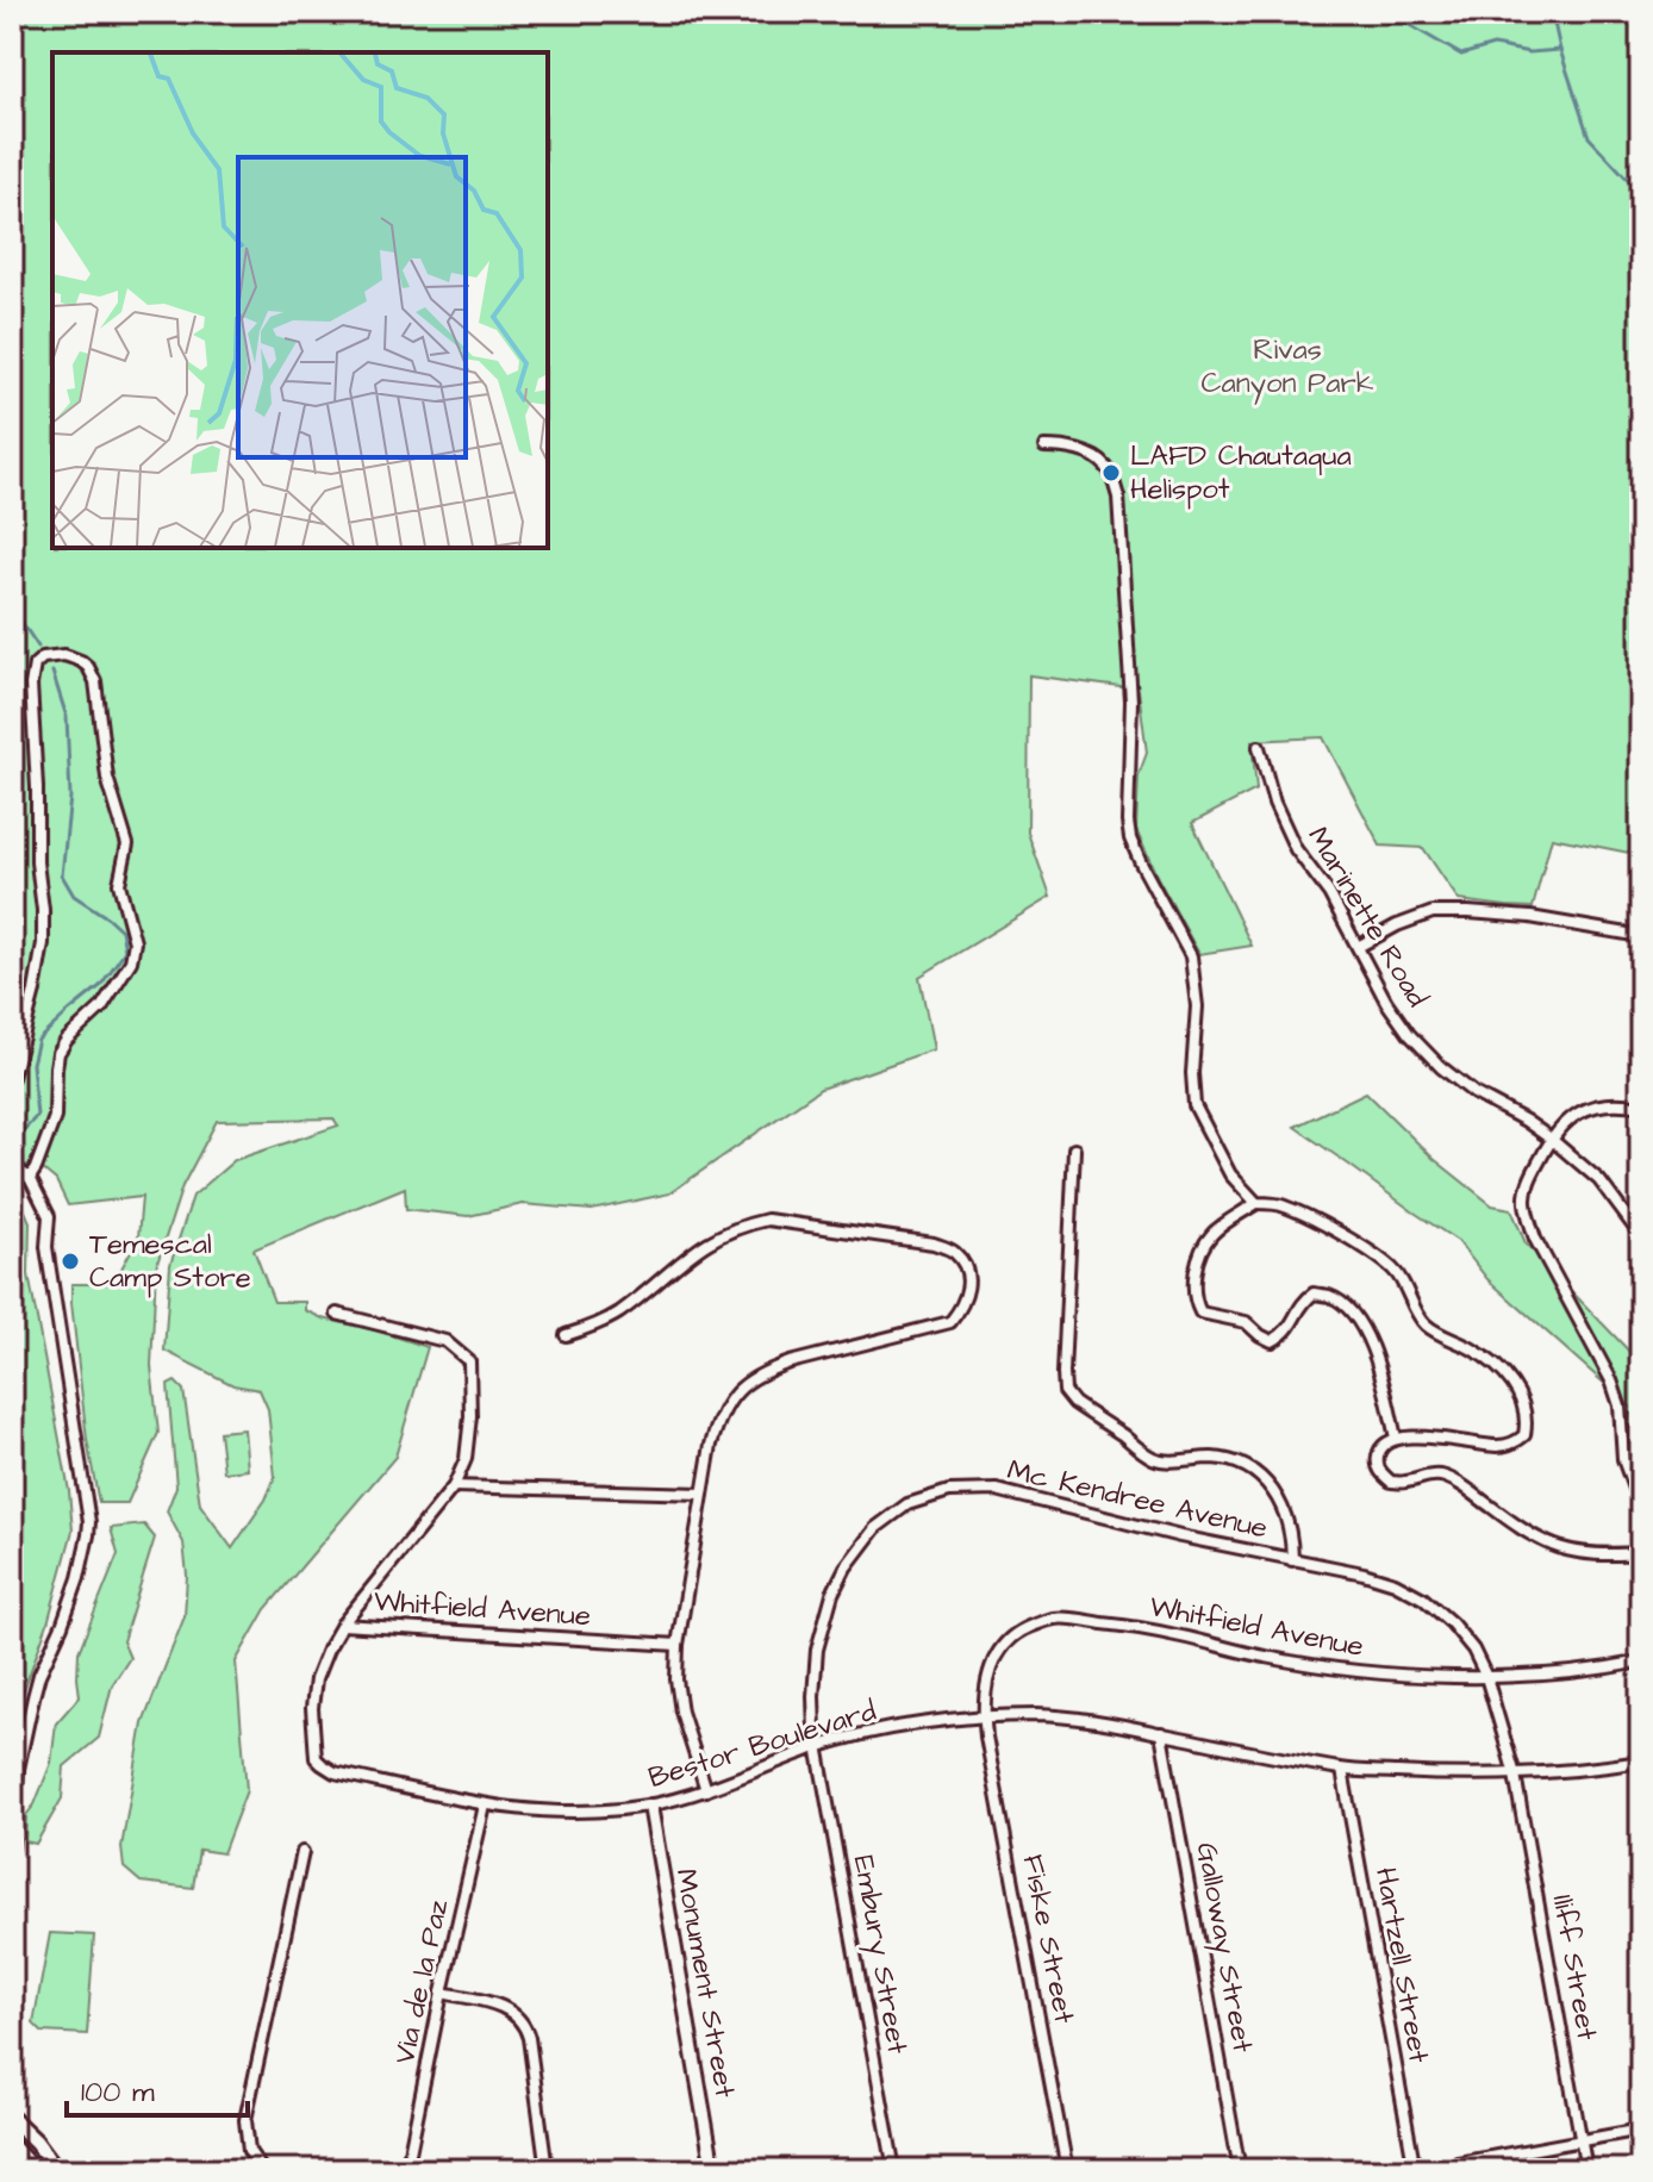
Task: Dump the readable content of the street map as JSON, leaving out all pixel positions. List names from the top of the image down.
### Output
{
  "streets": {
    "street": [
      "Marinette Road",
      "Mc Kendree Avenue",
      "Whitfield Avenue",
      "Bestor Boulevard",
      "Fiske Street",
      "Galloway Street",
      "Embury Street",
      "Hartzell Street",
      "Iliff Street",
      "Via de la Paz",
      "Monument Street"
    ]
  },
  "crossings": [
    ["Mc Kendree Avenue", "Whitfield Avenue"],
    ["Mc Kendree Avenue", "Bestor Boulevard"],
    ["Mc Kendree Avenue", "Embury Street"],
    ["Mc Kendree Avenue", "Iliff Street"],
    ["Whitfield Avenue", "Bestor Boulevard"],
    ["Whitfield Avenue", "Fiske Street"],
    ["Bestor Boulevard", "Fiske Street"],
    ["Bestor Boulevard", "Galloway Street"],
    ["Bestor Boulevard", "Embury Street"],
    ["Bestor Boulevard", "Hartzell Street"],
    ["Bestor Boulevard", "Iliff Street"],
    ["Bestor Boulevard", "Via de la Paz"],
    ["Bestor Boulevard", "Monument Street"]
  ],
  "parks": ["Rivas Canyon Park"],
  "places": ["LAFD Chautaqua Helispot", "Temescal Camp Store"],
  "scale_bar": "100 m"
}
